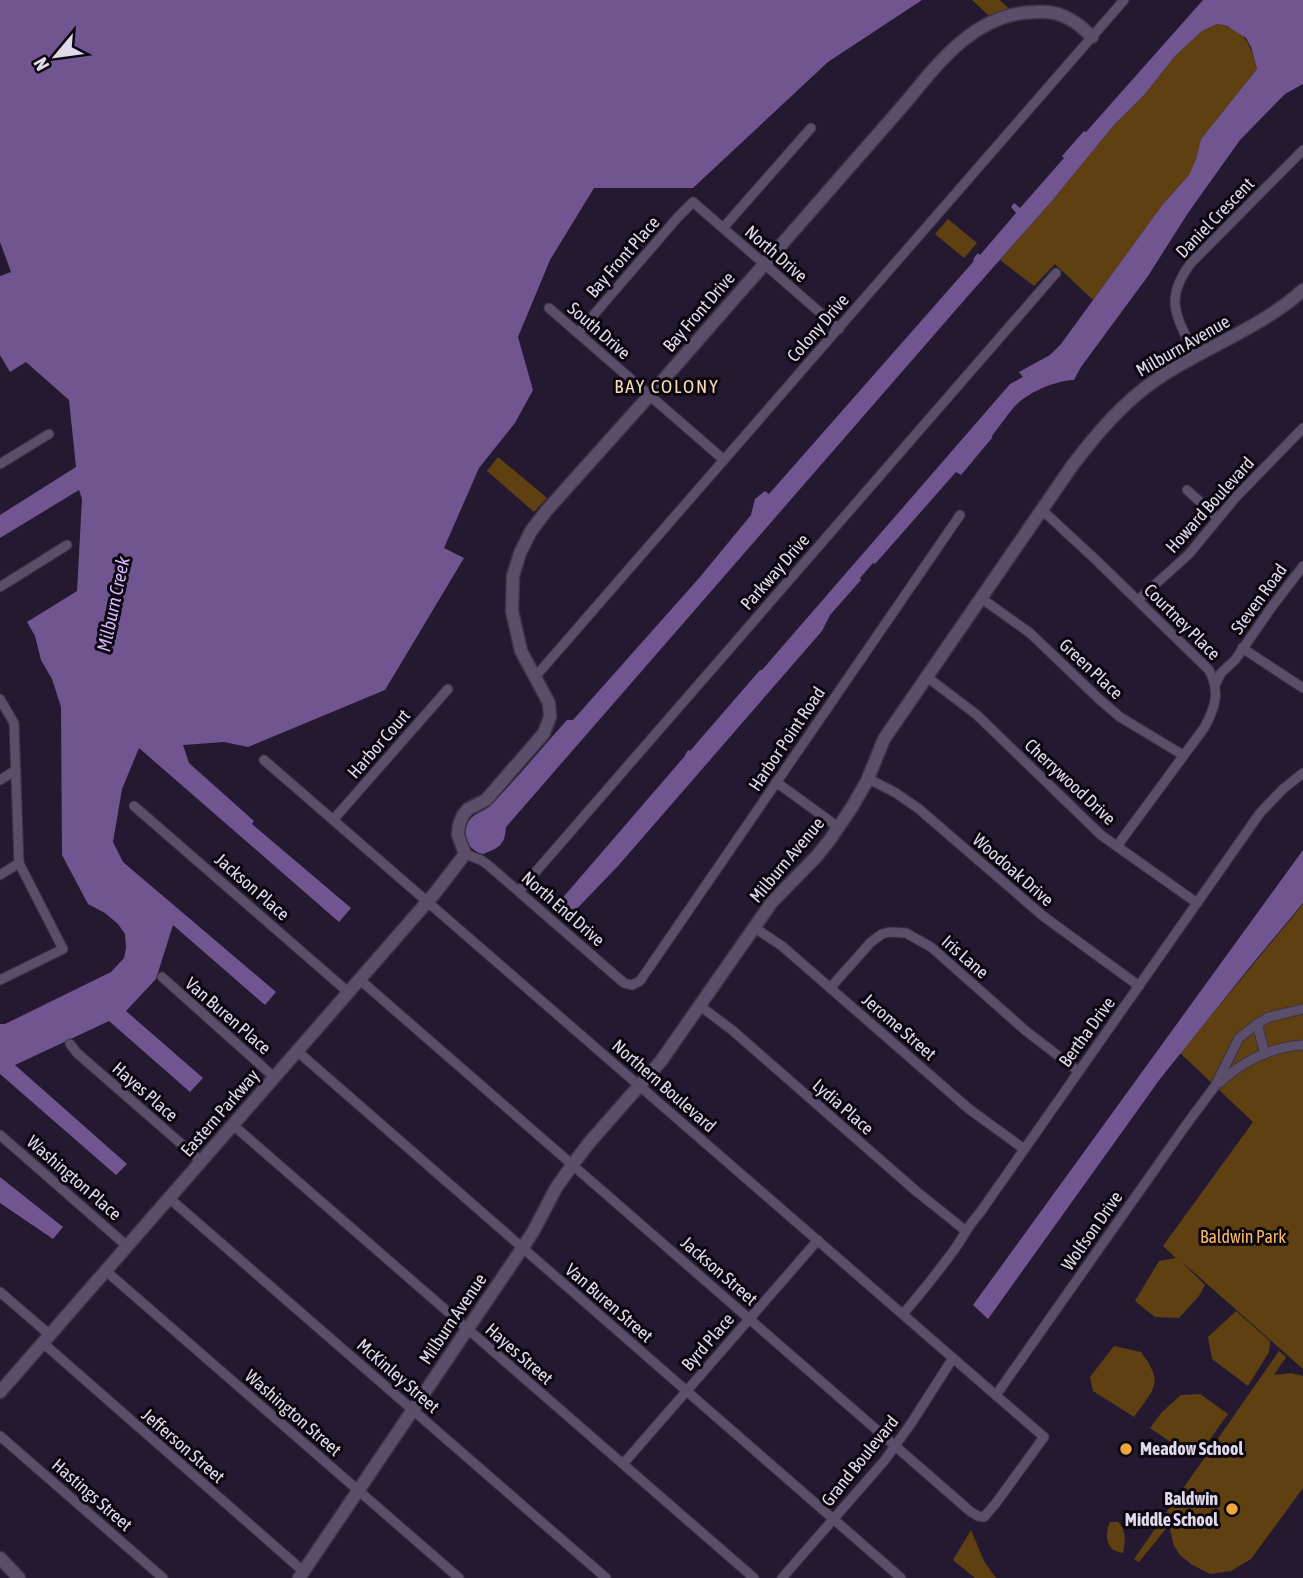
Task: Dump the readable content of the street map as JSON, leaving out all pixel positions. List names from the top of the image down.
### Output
{
  "streets": {
    "street": [
      "Daniel Crescent",
      "North Drive",
      "Bay Front Place",
      "Bay Front Drive",
      "Colony Drive",
      "South Drive",
      "Milburn Avenue",
      "Howard Boulevard",
      "Parkway Drive",
      "Steven Road",
      "Courtney Place",
      "Green Place",
      "Harbor Point Road",
      "Harbor Court",
      "Cherrywood Drive",
      "Woodoak Drive",
      "Jackson Place",
      "North End Drive",
      "Iris Lane",
      "Van Buren Place",
      "Jerome Street",
      "Bertha Drive",
      "Northern Boulevard",
      "Hayes Place",
      "Lydia Place",
      "Eastern Parkway",
      "Washington Place",
      "Wolfson Drive",
      "Jackson Street",
      "Van Buren Street",
      "Byrd Place",
      "Hayes Street",
      "McKinley Street",
      "Washington Street",
      "Jefferson Street",
      "Grand Boulevard",
      "Hastings Street"
    ]
  },
  "crossings": [
    ["Daniel Crescent", "Milburn Avenue"],
    ["North Drive", "Bay Front Place"],
    ["North Drive", "Bay Front Drive"],
    ["North Drive", "Colony Drive"],
    ["Bay Front Place", "South Drive"],
    ["Bay Front Drive", "Colony Drive"],
    ["Bay Front Drive", "South Drive"],
    ["Bay Front Drive", "North End Drive"],
    ["Bay Front Drive", "Eastern Parkway"],
    ["Colony Drive", "South Drive"],
    ["Milburn Avenue", "Courtney Place"],
    ["Milburn Avenue", "Green Place"],
    ["Milburn Avenue", "Cherrywood Drive"],
    ["Milburn Avenue", "Woodoak Drive"],
    ["Milburn Avenue", "Jerome Street"],
    ["Milburn Avenue", "Northern Boulevard"],
    ["Milburn Avenue", "Lydia Place"],
    ["Milburn Avenue", "Jackson Street"],
    ["Milburn Avenue", "Van Buren Street"],
    ["Milburn Avenue", "Hayes Street"],
    ["Milburn Avenue", "McKinley Street"],
    ["Milburn Avenue", "Washington Street"],
    ["Milburn Avenue", "Jefferson Street"],
    ["Howard Boulevard", "Courtney Place"],
    ["Parkway Drive", "North End Drive"],
    ["Steven Road", "Courtney Place"],
    ["Courtney Place", "Green Place"],
    ["Courtney Place", "Cherrywood Drive"],
    ["Harbor Point Road", "North End Drive"],
    ["Harbor Court", "Northern Boulevard"],
    ["Cherrywood Drive", "Bertha Drive"],
    ["Woodoak Drive", "Bertha Drive"],
    ["Jackson Place", "Eastern Parkway"],
    ["North End Drive", "Eastern Parkway"],
    ["Iris Lane", "Jerome Street"],
    ["Iris Lane", "Bertha Drive"],
    ["Van Buren Place", "Eastern Parkway"],
    ["Jerome Street", "Bertha Drive"],
    ["Bertha Drive", "Northern Boulevard"],
    ["Bertha Drive", "Lydia Place"],
    ["Northern Boulevard", "Eastern Parkway"],
    ["Northern Boulevard", "Wolfson Drive"],
    ["Northern Boulevard", "Jackson Street"],
    ["Northern Boulevard", "Byrd Place"],
    ["Northern Boulevard", "Grand Boulevard"],
    ["Hayes Place", "Eastern Parkway"],
    ["Eastern Parkway", "Washington Place"],
    ["Eastern Parkway", "Jackson Street"],
    ["Eastern Parkway", "Van Buren Street"],
    ["Eastern Parkway", "Hayes Street"],
    ["Eastern Parkway", "McKinley Street"],
    ["Eastern Parkway", "Washington Street"],
    ["Eastern Parkway", "Jefferson Street"],
    ["Jackson Street", "Byrd Place"],
    ["Jackson Street", "Grand Boulevard"],
    ["Van Buren Street", "Byrd Place"],
    ["Van Buren Street", "Grand Boulevard"],
    ["Byrd Place", "Hayes Street"]
  ],
  "districts": ["BAY COLONY"],
  "water": ["Milburn Creek"],
  "parks": ["Baldwin Park"],
  "places": ["Meadow School", "Baldwin Middle School"],
  "north": "bottom left"
}
